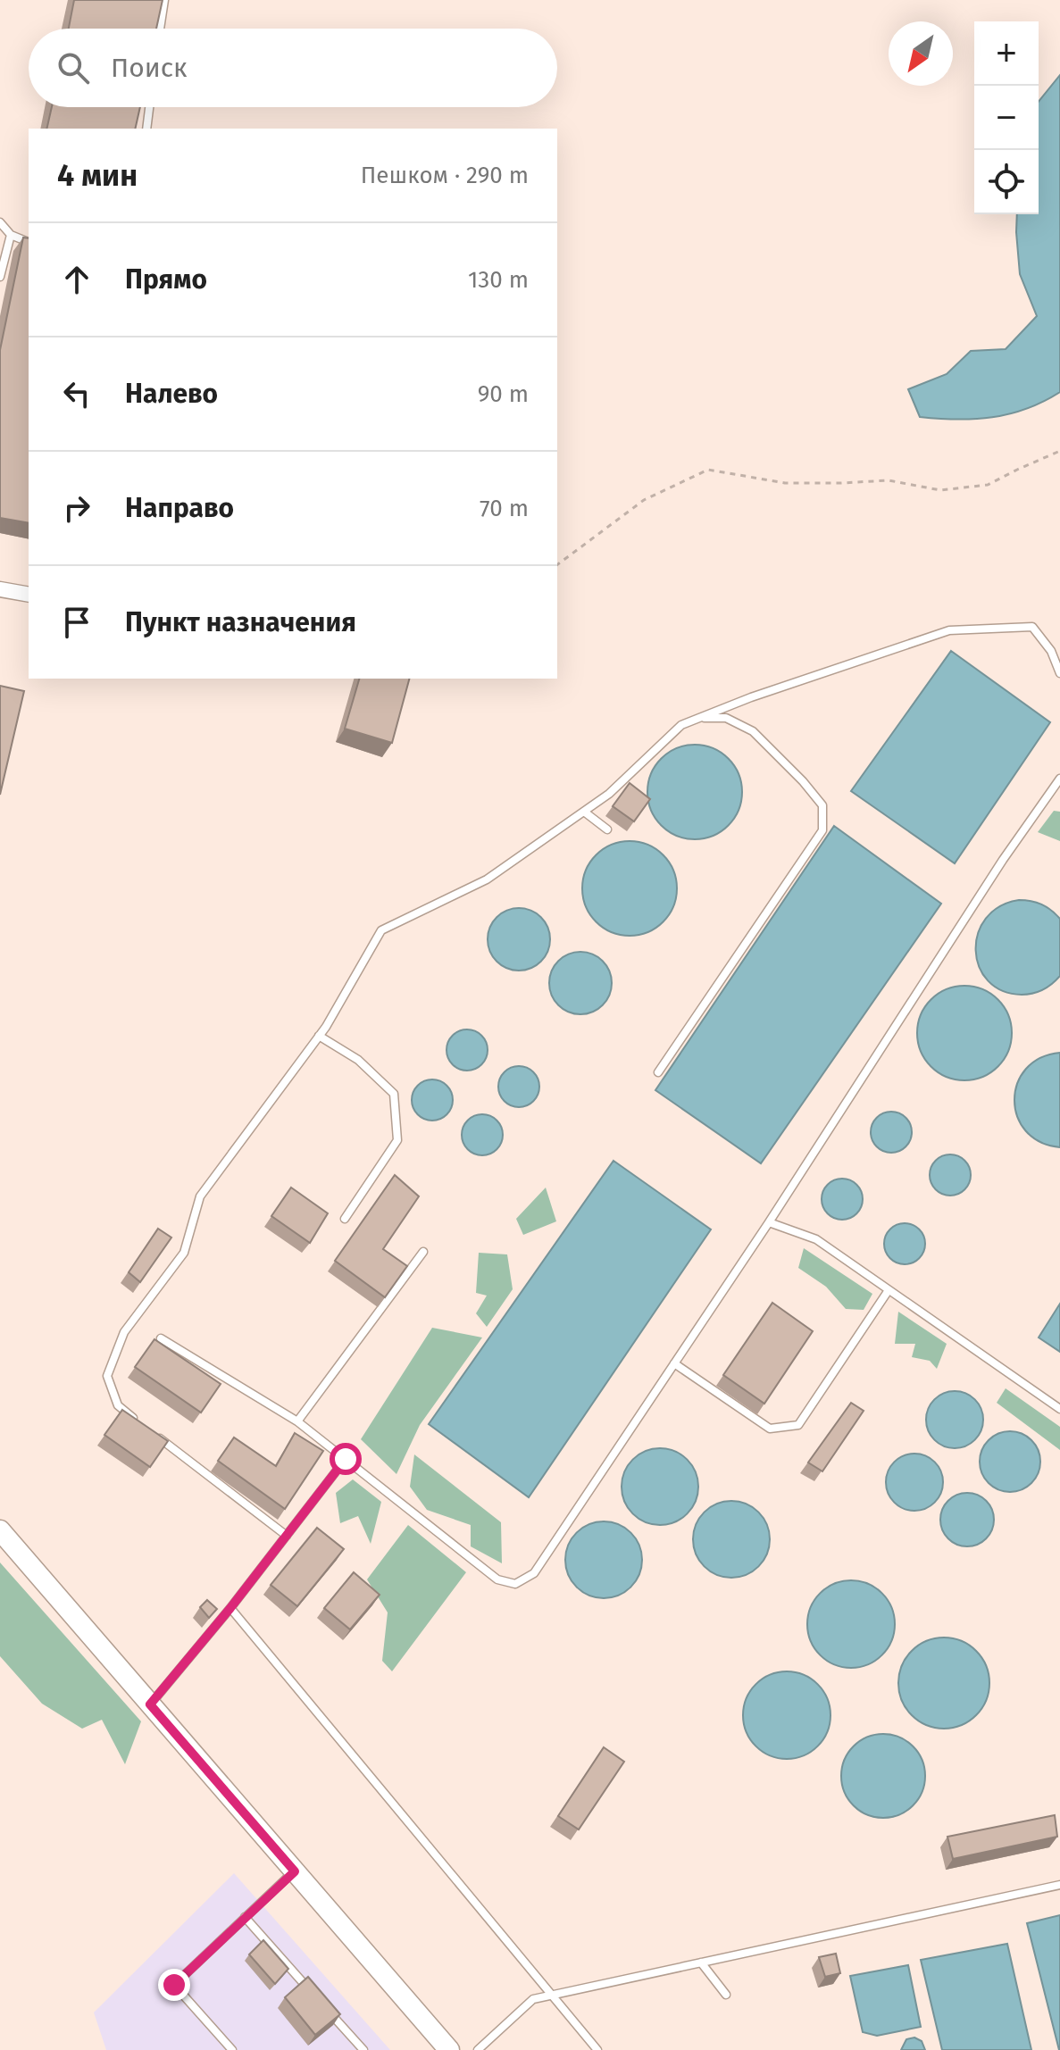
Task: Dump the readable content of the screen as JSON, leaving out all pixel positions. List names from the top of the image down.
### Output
{
  "north": "bottom left",
  "page": {
    "map_buttons": ["+", "−"],
    "search": "Поиск",
    "heading": ["4 мин", "Пешком · 290 m"],
    "list": [
      ["Прямо", "130 m"],
      ["Налево", "90 m"],
      ["Направо", "70 m"],
      "Пункт назначения"
    ]
  }
}
